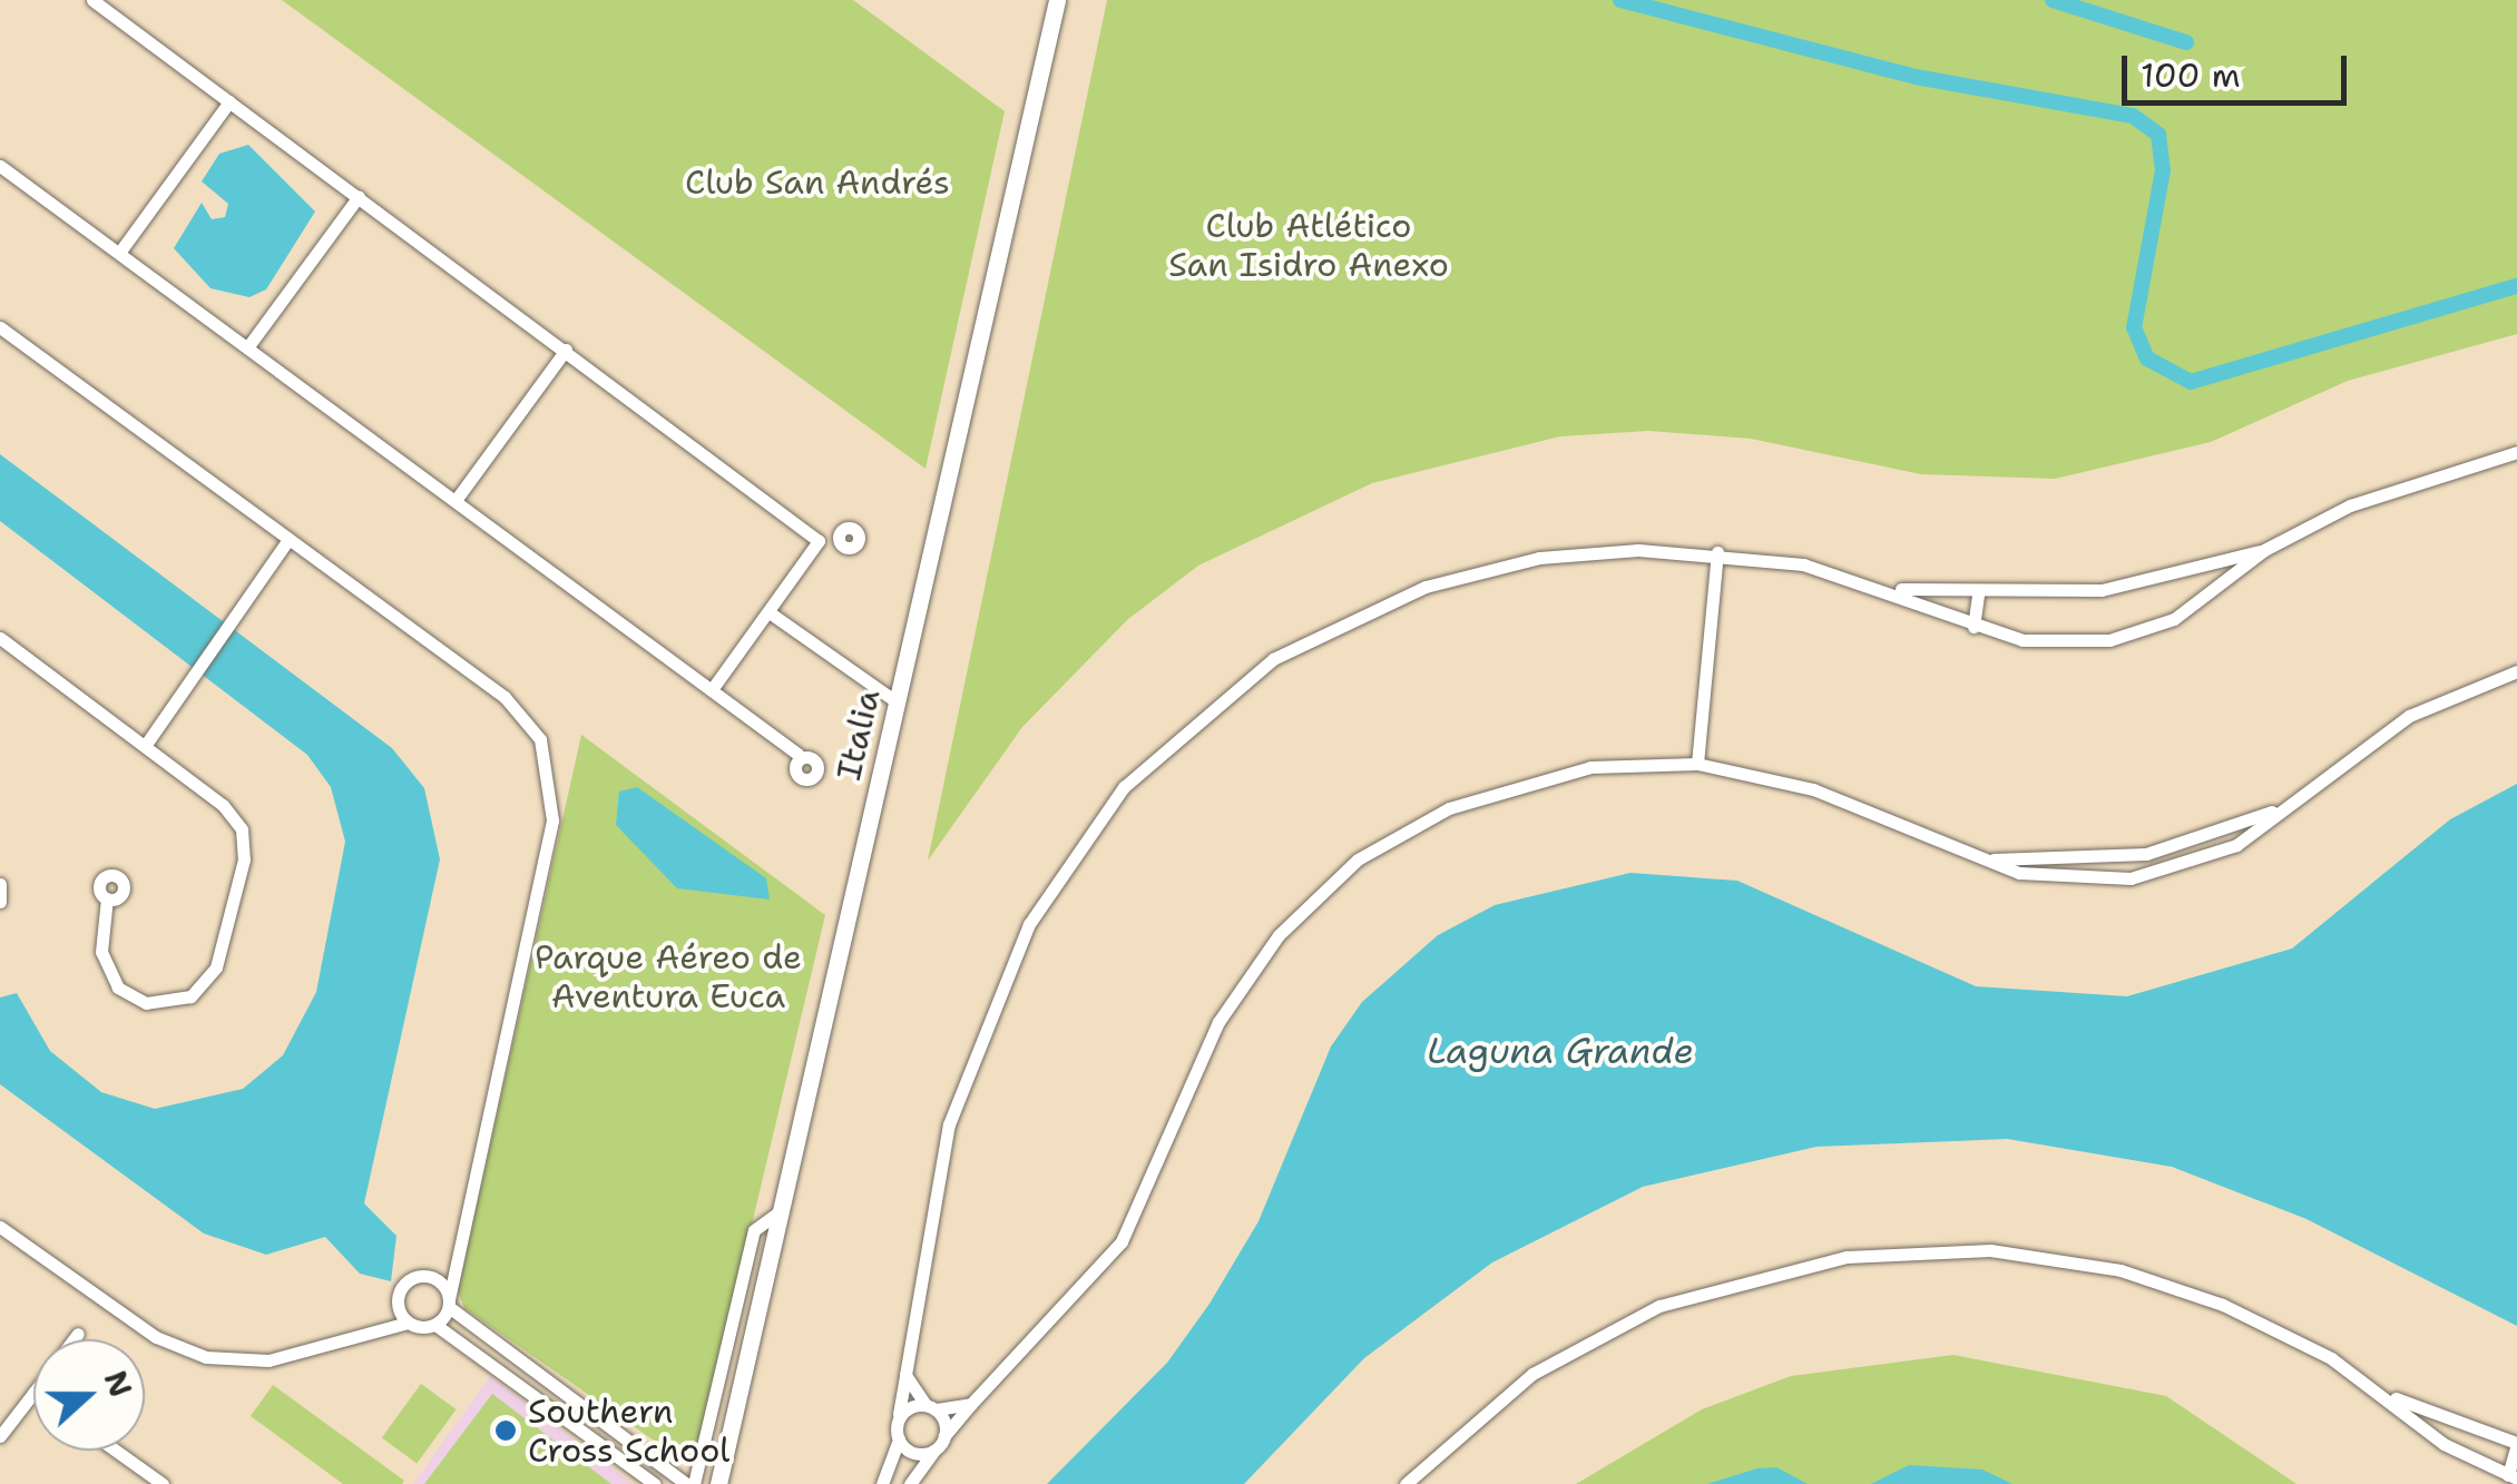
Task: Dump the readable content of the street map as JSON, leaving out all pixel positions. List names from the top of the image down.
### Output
{
  "streets": {
    "street": ["Italia"]
  },
  "water": ["Laguna Grande"],
  "parks": ["Club San Andrés", "Club Atlético San Isidro Anexo", "Parque Aéreo de Aventura Euca"],
  "places": ["Southern Cross School"],
  "scale_bar": "100 m",
  "north": "right"
}
